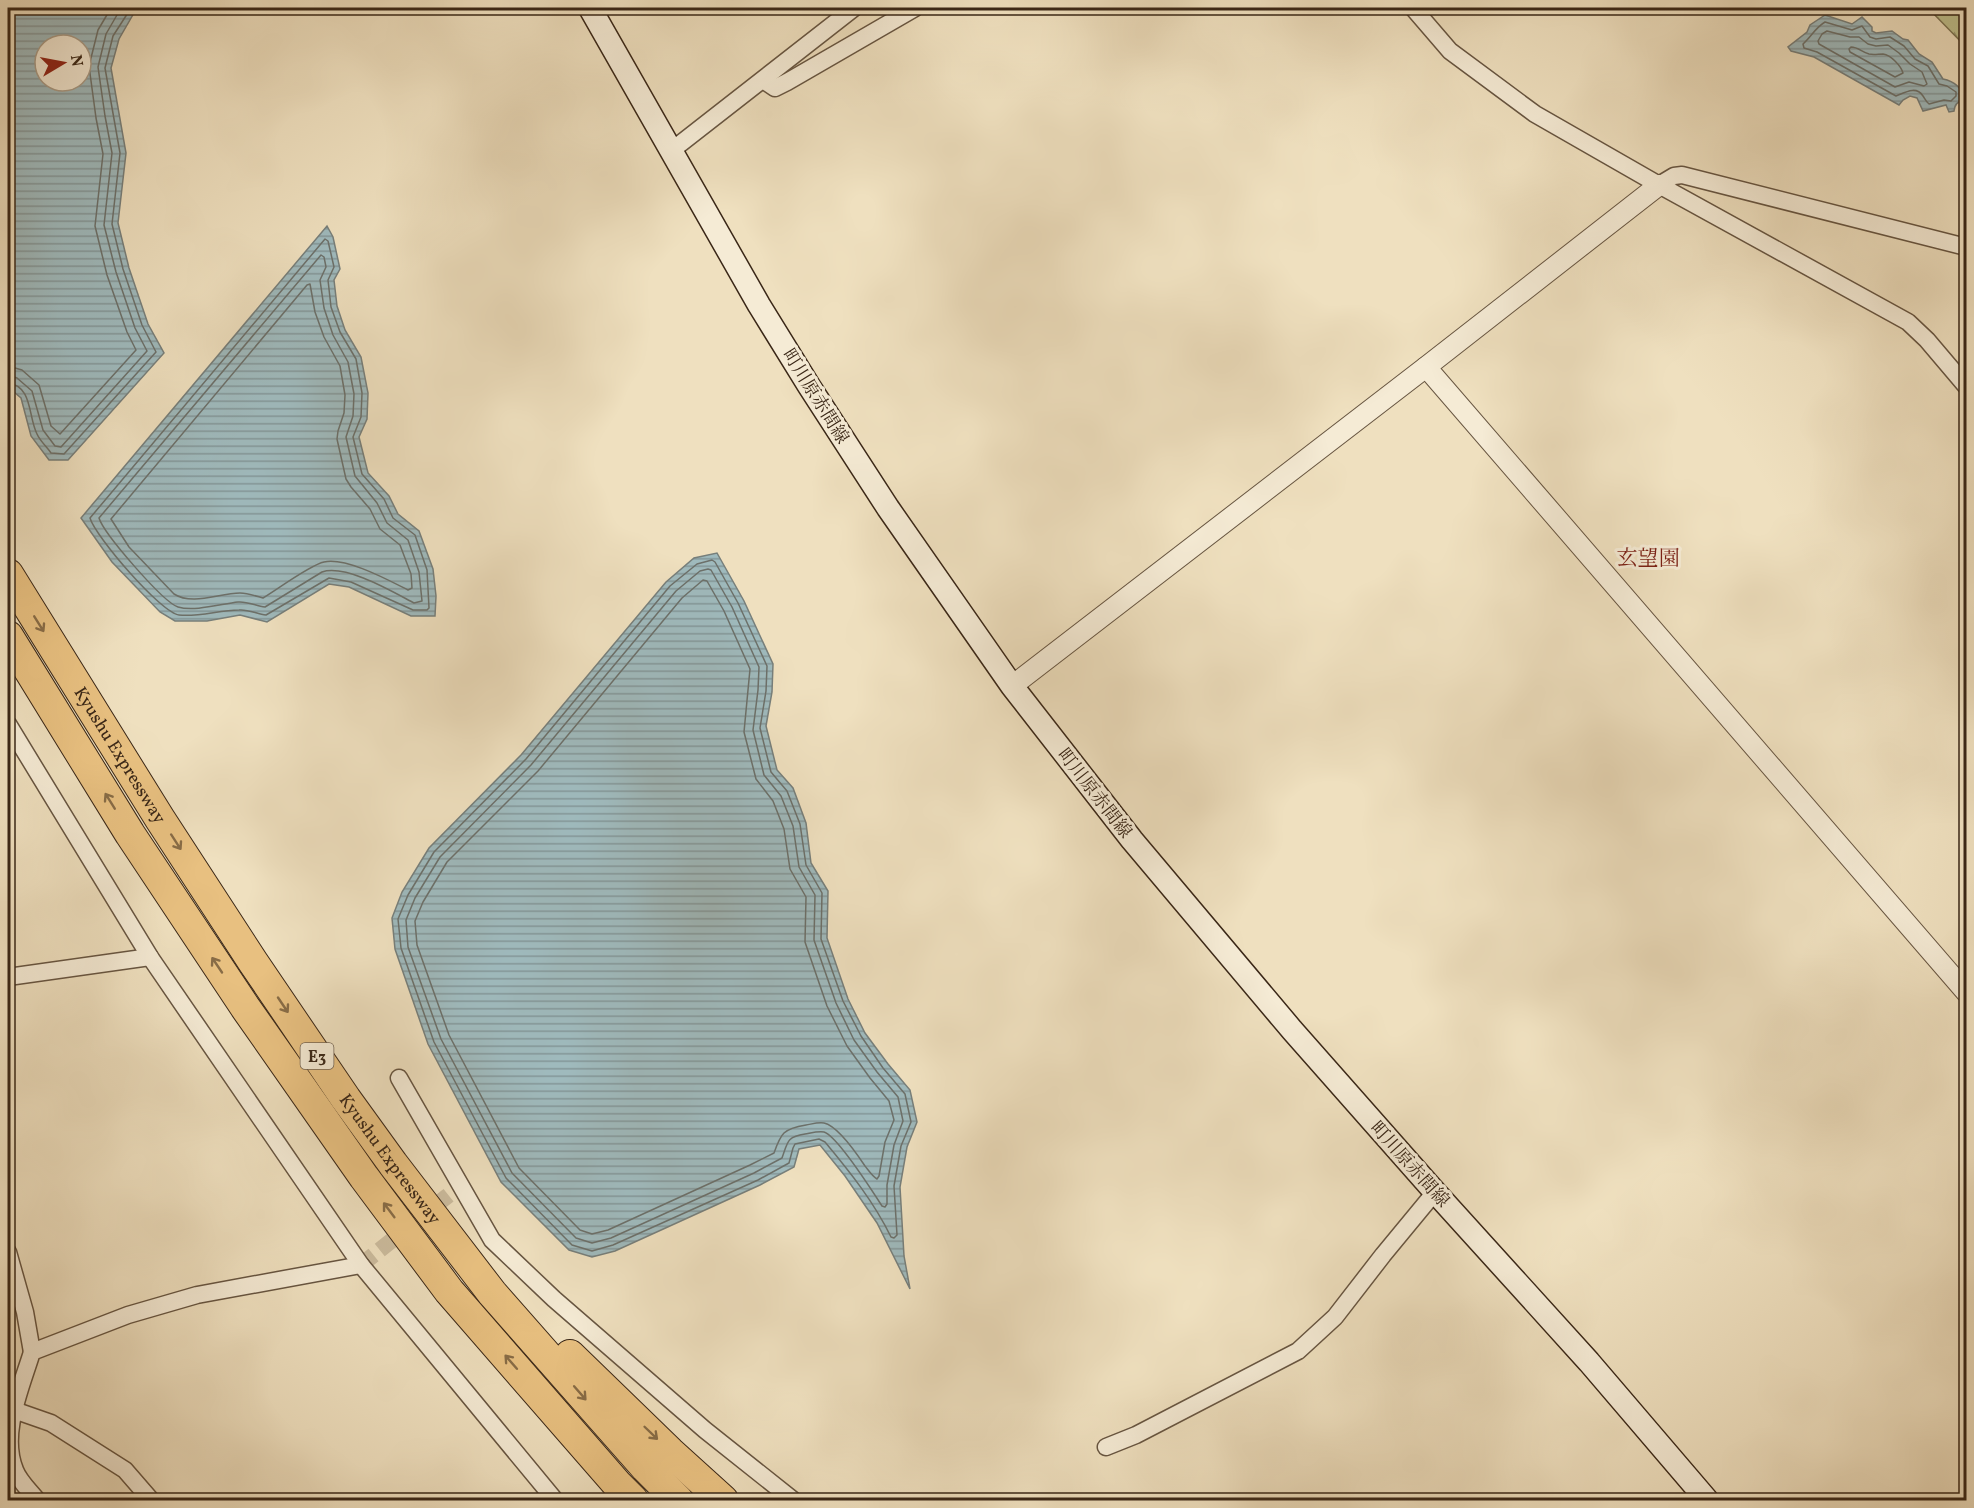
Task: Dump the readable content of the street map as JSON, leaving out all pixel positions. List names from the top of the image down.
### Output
{
  "streets": {
    "highway": ["Kyushu Expressway", "E3"],
    "main road": ["町川原赤間線"]
  },
  "districts": ["玄望園"],
  "north": "right"
}
